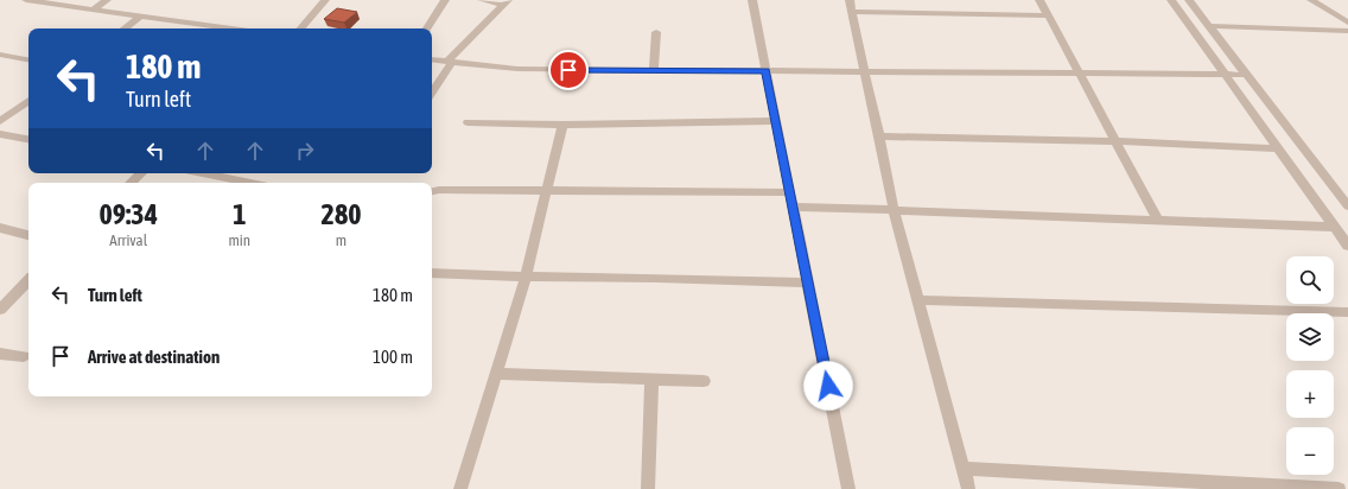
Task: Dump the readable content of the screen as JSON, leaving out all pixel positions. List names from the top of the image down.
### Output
{
  "page": {
    "turn": ["180 m", "Turn left"],
    "eta": [
      "09:34",
      "Arrival",
      "1",
      "min",
      "280",
      "m"
    ],
    "map_buttons": ["+", "−"],
    "list": [
      {
        "name": "Turn left",
        "value": "180 m"
      },
      {
        "name": "Arrive at destination",
        "value": "100 m"
      }
    ]
  }
}
